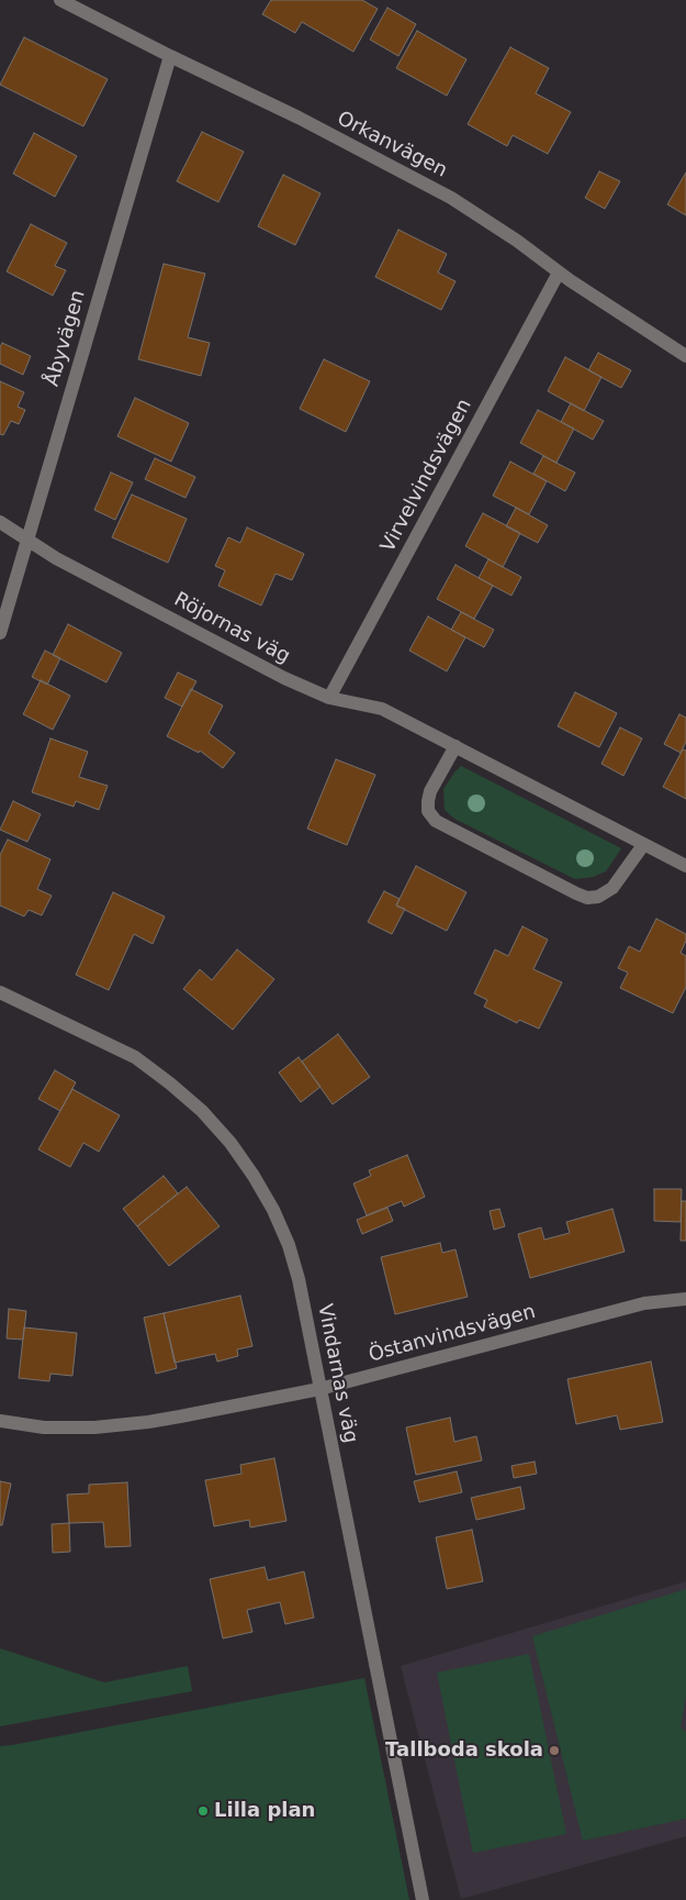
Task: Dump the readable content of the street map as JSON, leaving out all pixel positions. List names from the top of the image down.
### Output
{
  "streets": {
    "street": [
      "Orkanvägen",
      "Åbyvägen",
      "Virvelvindsvägen",
      "Röjornas väg",
      "Östanvindsvägen",
      "Vindarnas väg"
    ]
  },
  "crossings": [
    ["Orkanvägen", "Åbyvägen"],
    ["Orkanvägen", "Virvelvindsvägen"],
    ["Åbyvägen", "Röjornas väg"],
    ["Virvelvindsvägen", "Röjornas väg"],
    ["Östanvindsvägen", "Vindarnas väg"]
  ],
  "places": ["Tallboda skola", "Lilla plan"]
}
